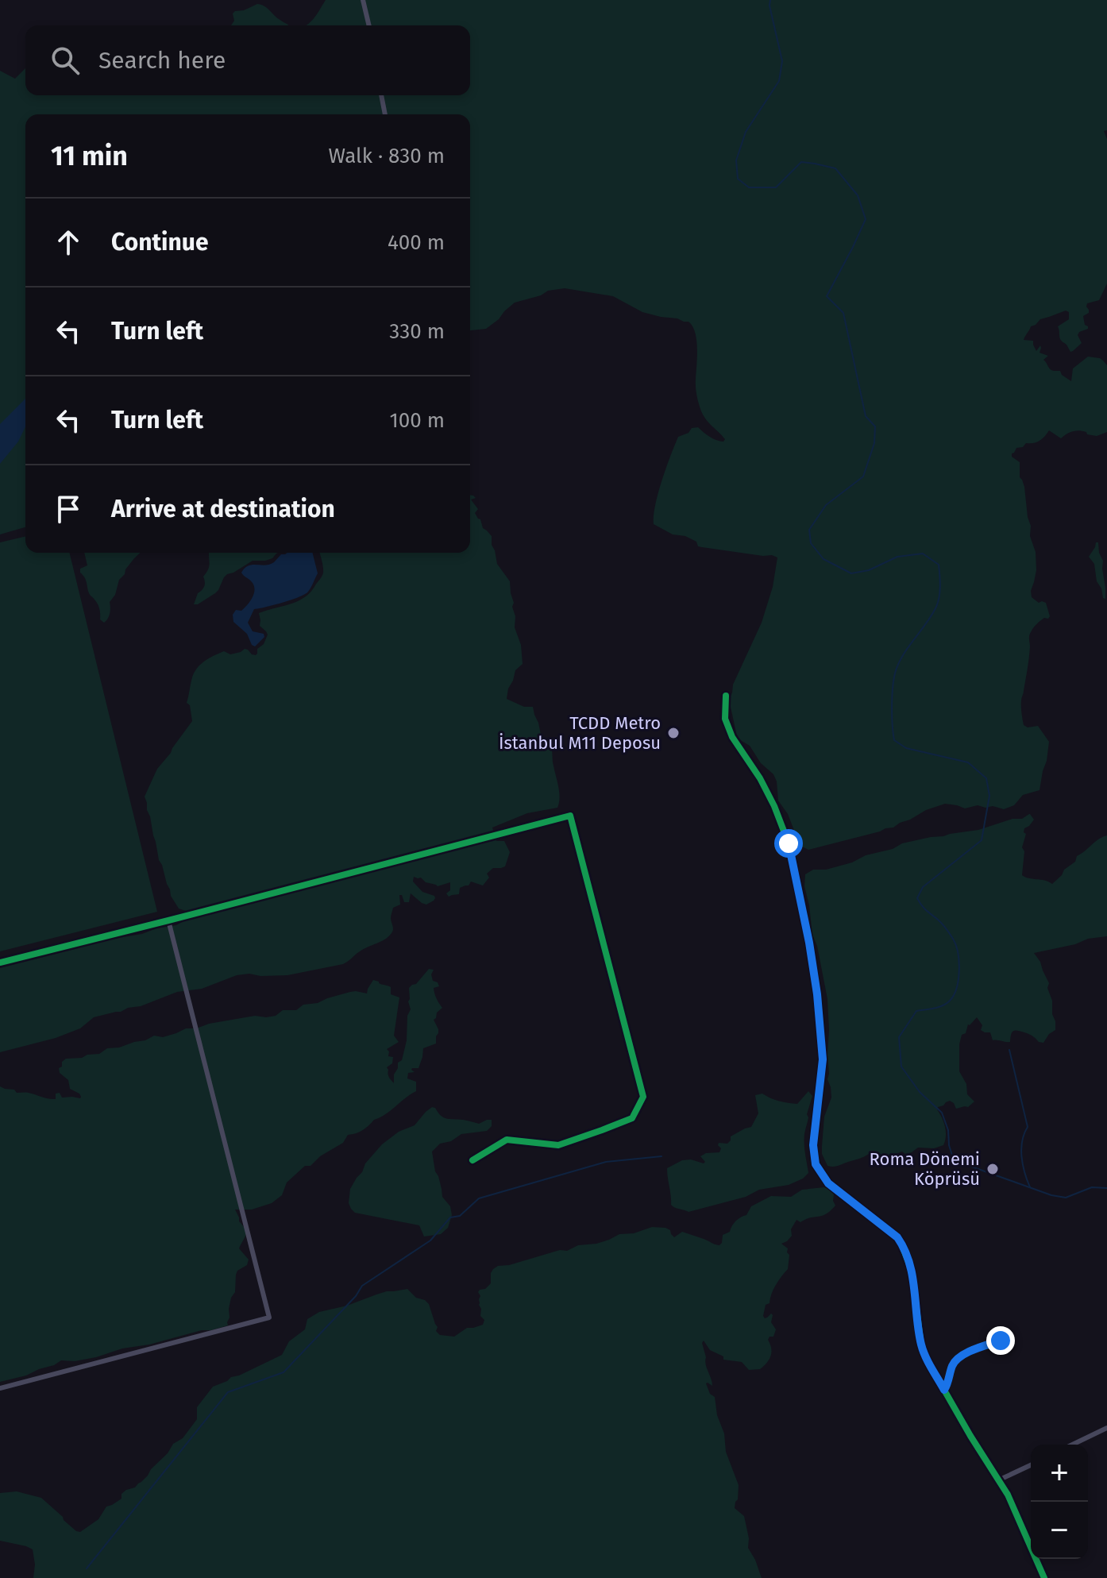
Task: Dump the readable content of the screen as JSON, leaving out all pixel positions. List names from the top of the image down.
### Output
{
  "places": ["TCDD Metro İstanbul M11 Deposu", "Roma Dönemi Köprüsü"],
  "page": {
    "search": "Search here",
    "heading": ["11 min", "Walk · 830 m"],
    "list": [
      ["Continue", "400 m"],
      ["Turn left", "330 m"],
      ["Turn left", "100 m"],
      "Arrive at destination"
    ],
    "map_buttons": ["+", "−"]
  }
}
